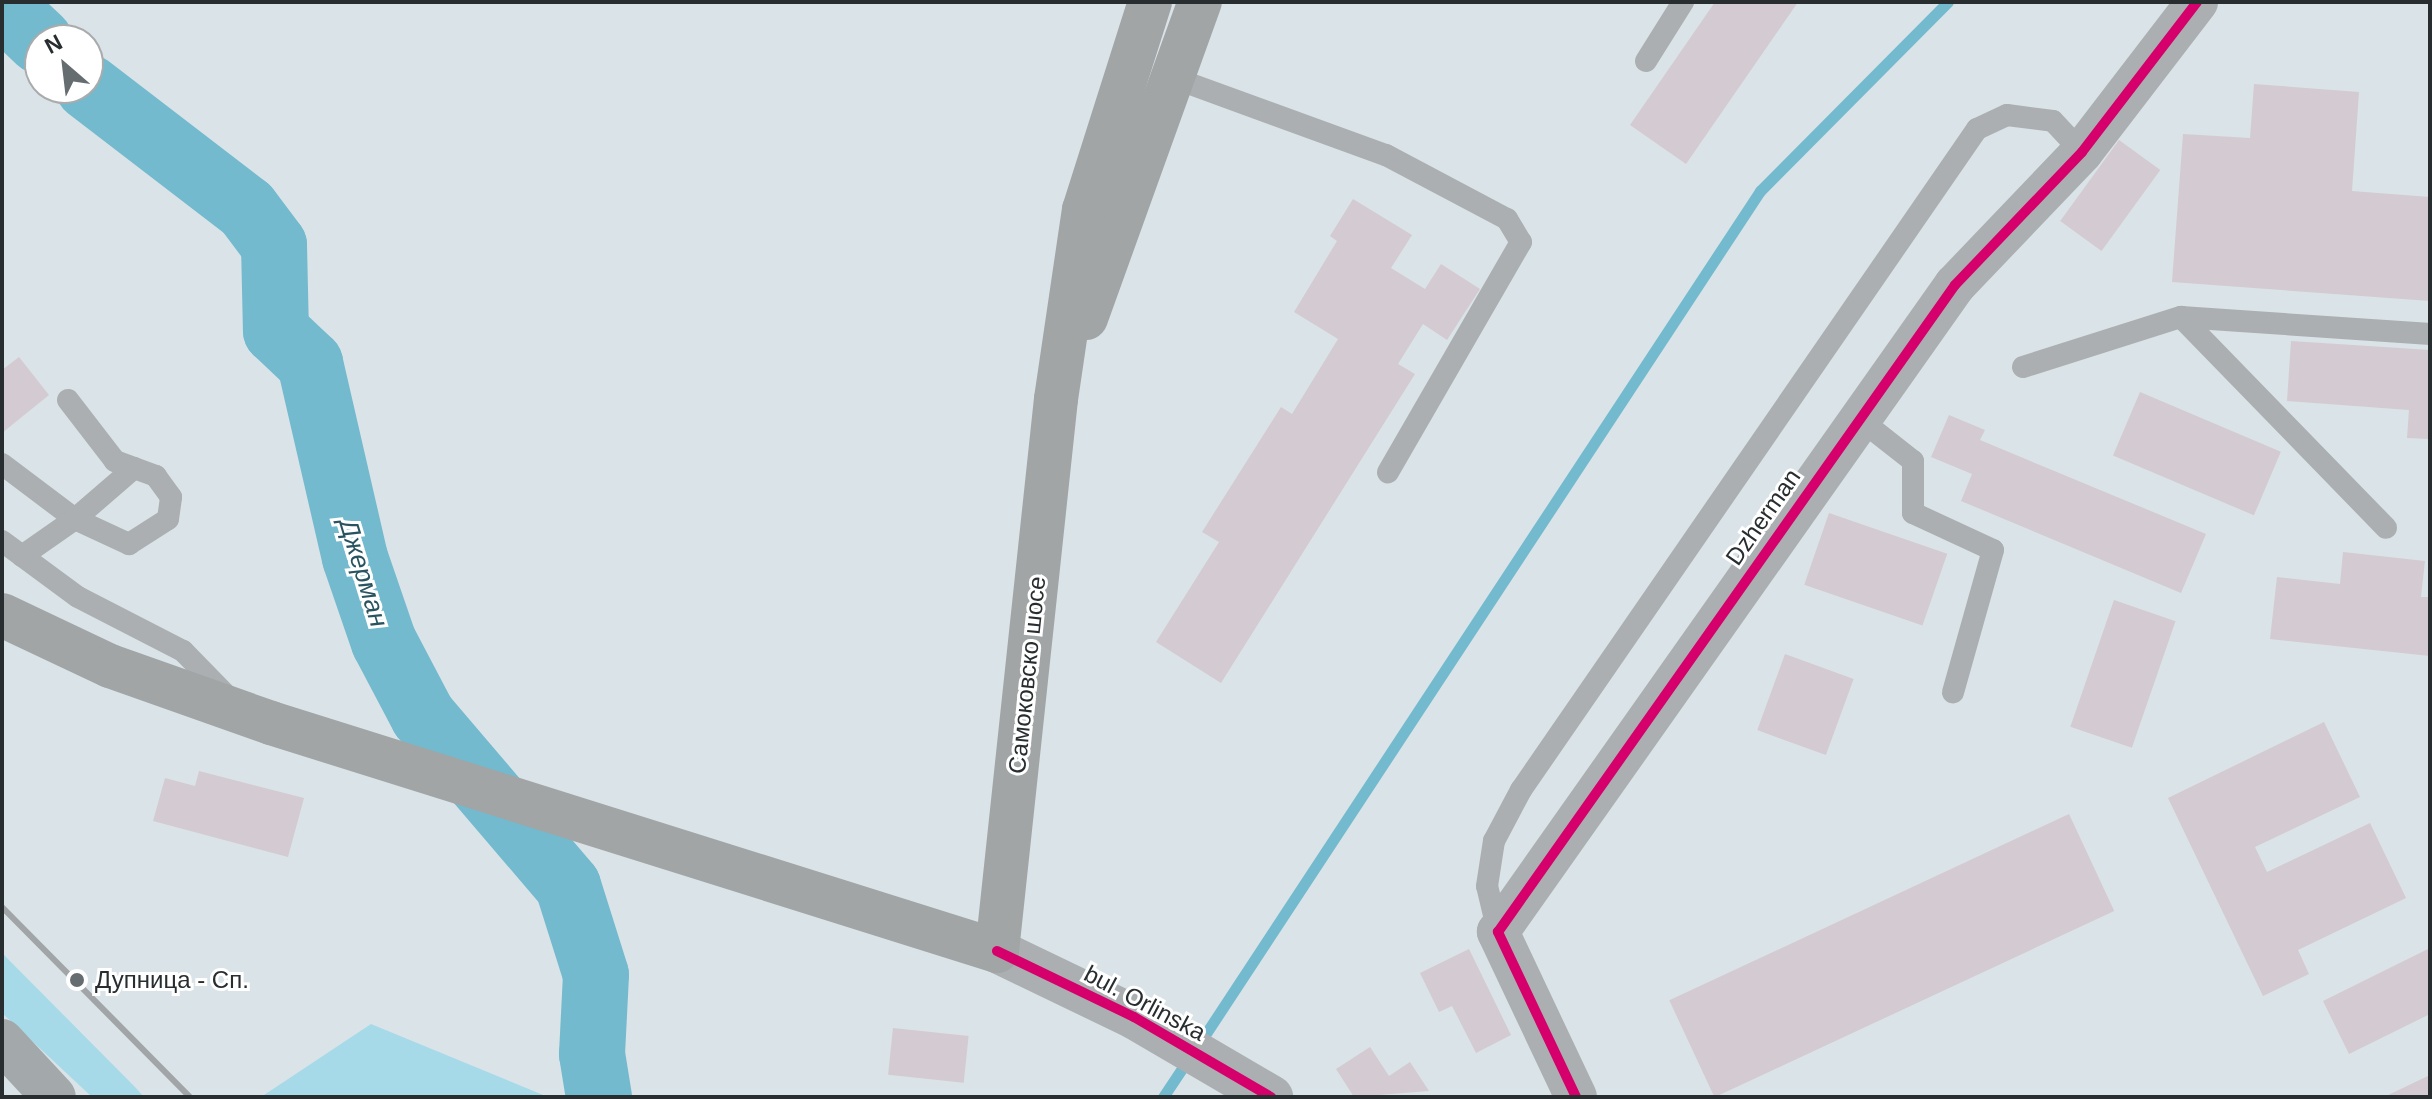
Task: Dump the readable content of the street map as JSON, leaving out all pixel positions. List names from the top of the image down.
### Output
{
  "streets": {
    "main road": ["Самоковско шосе"],
    "street": ["Dzherman", "bul. Orlinska"]
  },
  "crossings": [
    ["Самоковско шосе", "bul. Orlinska"]
  ],
  "water": ["Джерман"],
  "places": ["Дупница - Сп."],
  "north": "top left"
}
